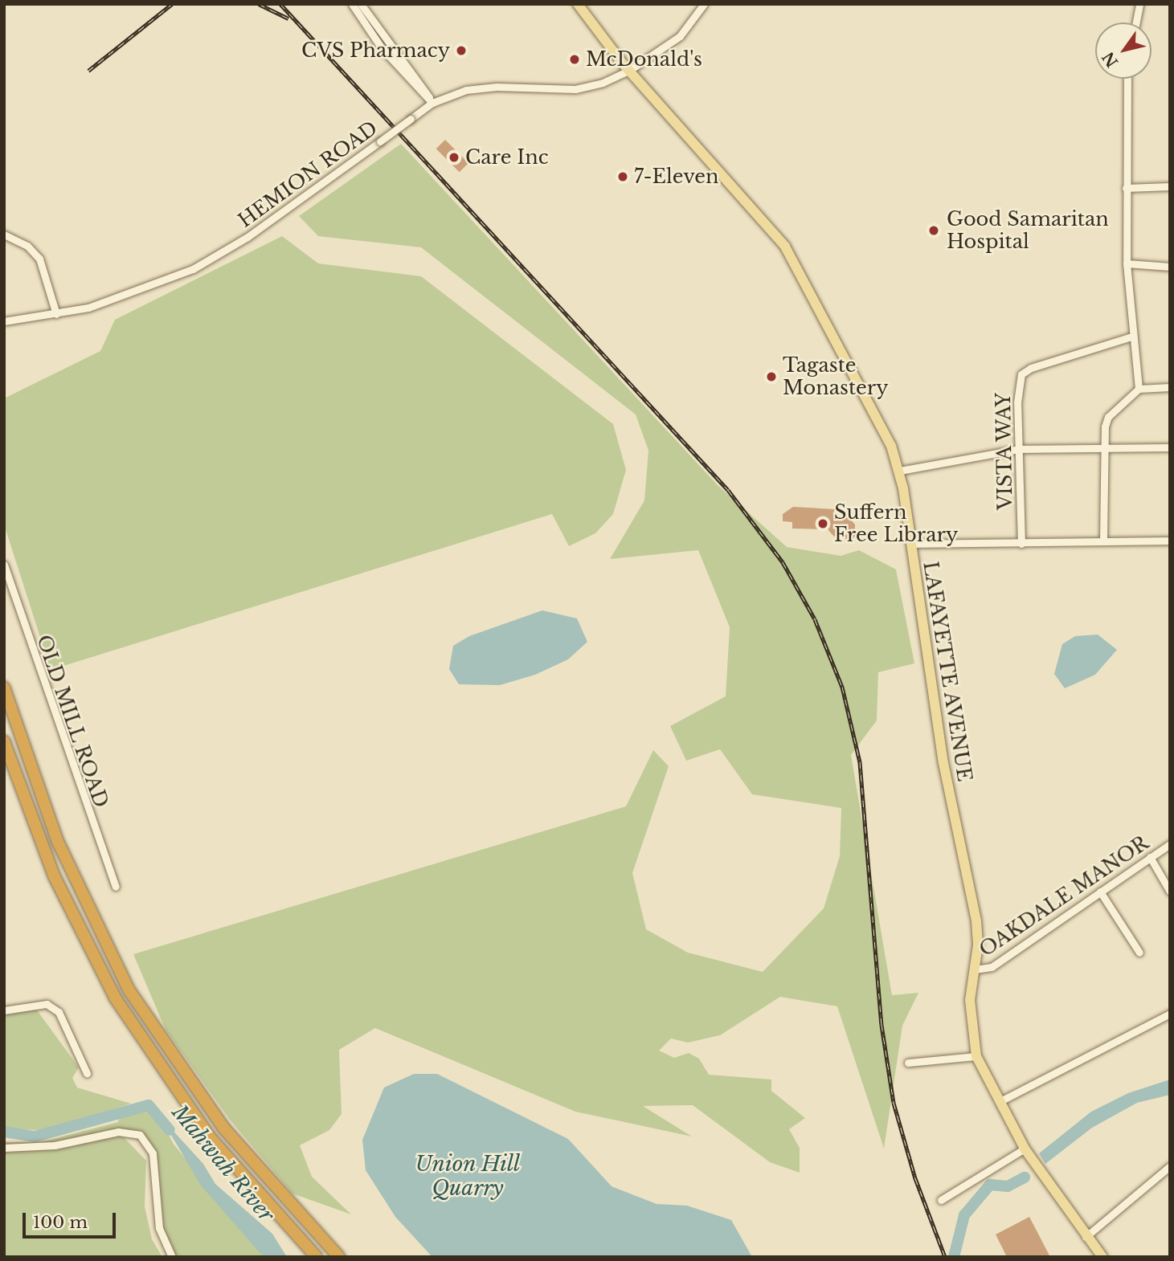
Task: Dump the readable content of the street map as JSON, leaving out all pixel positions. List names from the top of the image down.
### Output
{
  "streets": {
    "main road": ["LAFAYETTE AVENUE"],
    "street": [
      "HEMION ROAD",
      "VISTA WAY",
      "OLD MILL ROAD",
      "OAKDALE MANOR"
    ]
  },
  "crossings": [
    ["HEMION ROAD", "LAFAYETTE AVENUE"],
    ["LAFAYETTE AVENUE", "OAKDALE MANOR"]
  ],
  "water": ["Mahwah River", "Union Hill Quarry"],
  "places": [
    "CVS Pharmacy",
    "McDonald's",
    "Care Inc",
    "7-Eleven",
    "Good Samaritan Hospital",
    "Tagaste Monastery",
    "Suffern Free Library"
  ],
  "scale_bar": "100 m",
  "north": "bottom left"
}
